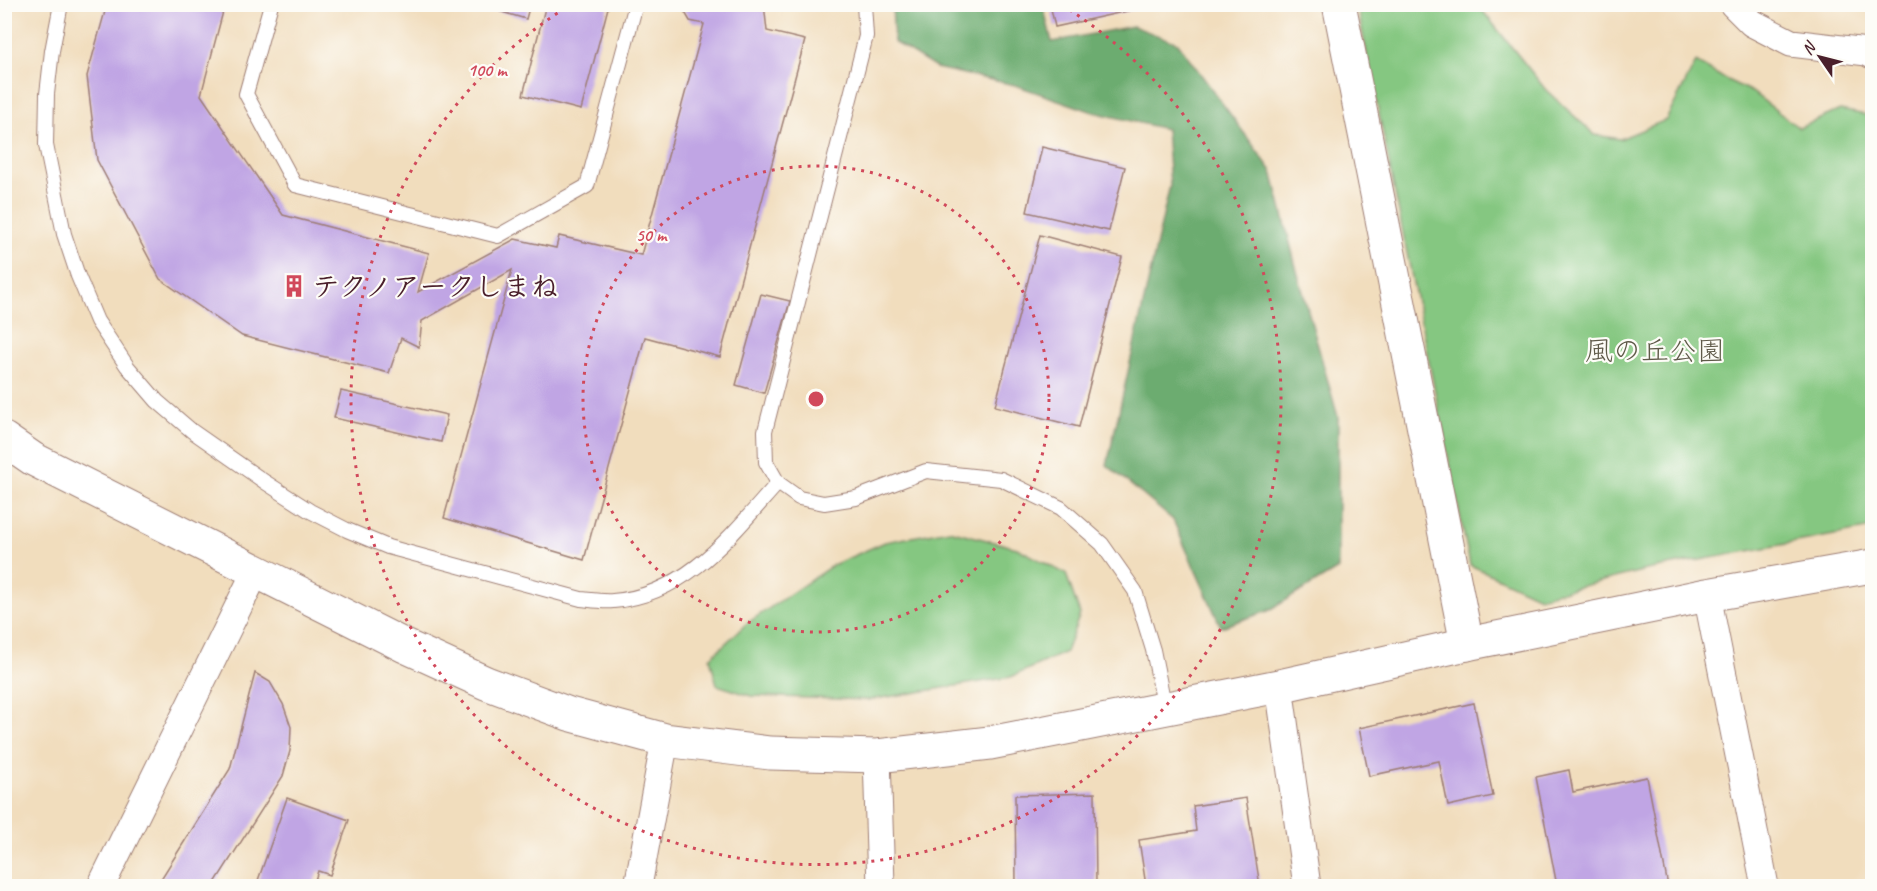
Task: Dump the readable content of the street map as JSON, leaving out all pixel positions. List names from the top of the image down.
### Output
{
  "parks": ["風の丘公園"],
  "places": {
    "building": ["テクノアークしまね"]
  },
  "north": "top left",
  "rings": ["100 m", "50 m"]
}
